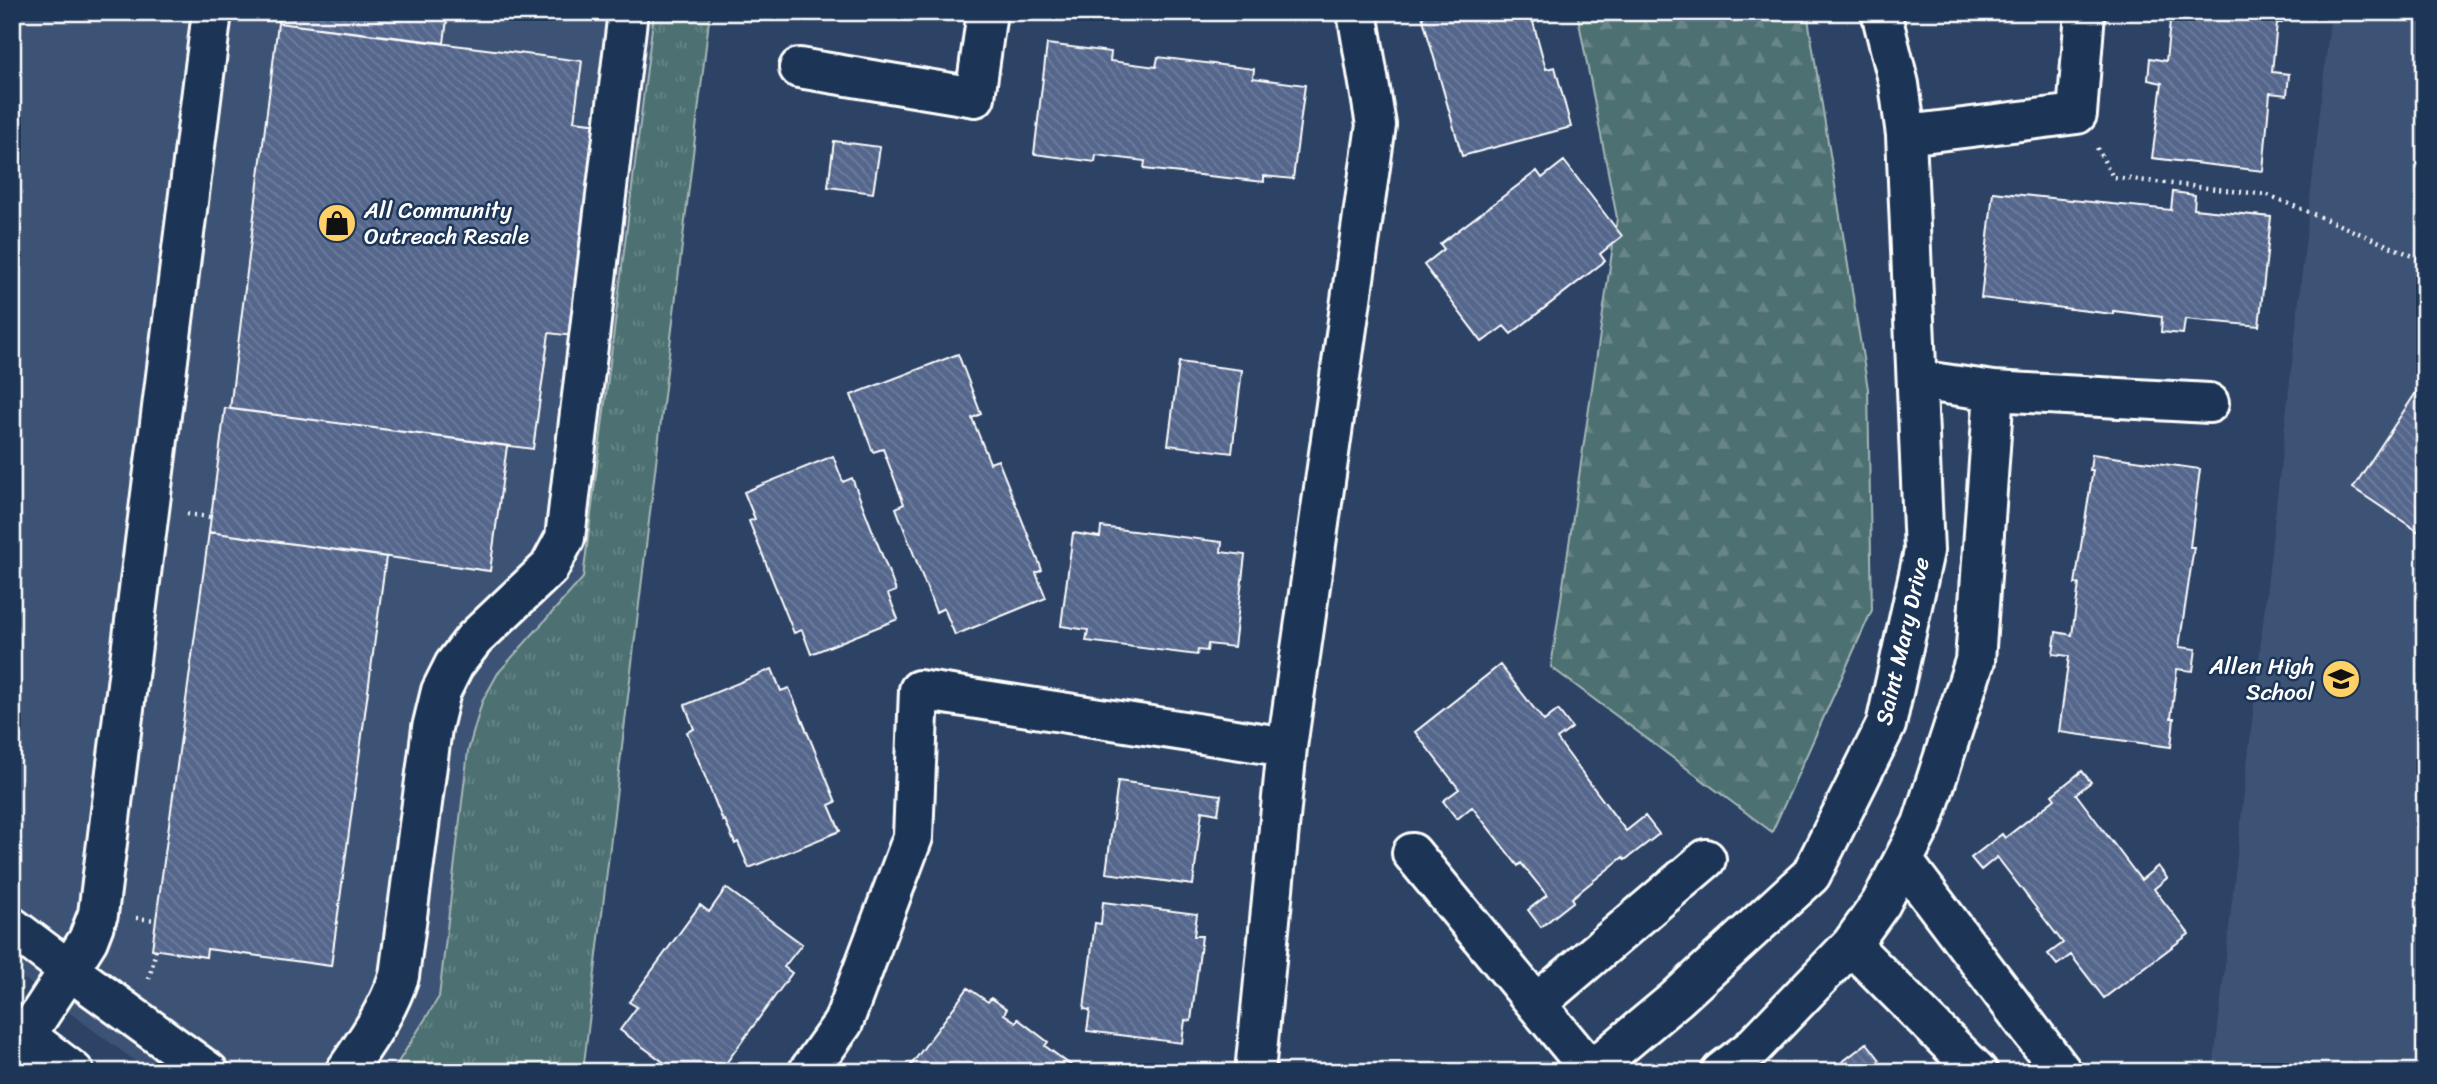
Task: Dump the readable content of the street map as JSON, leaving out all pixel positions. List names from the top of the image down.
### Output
{
  "streets": {
    "street": ["Saint Mary Drive"]
  },
  "places": {
    "shop": ["All Community Outreach Resale"],
    "school or university": ["Allen High School"]
  }
}
